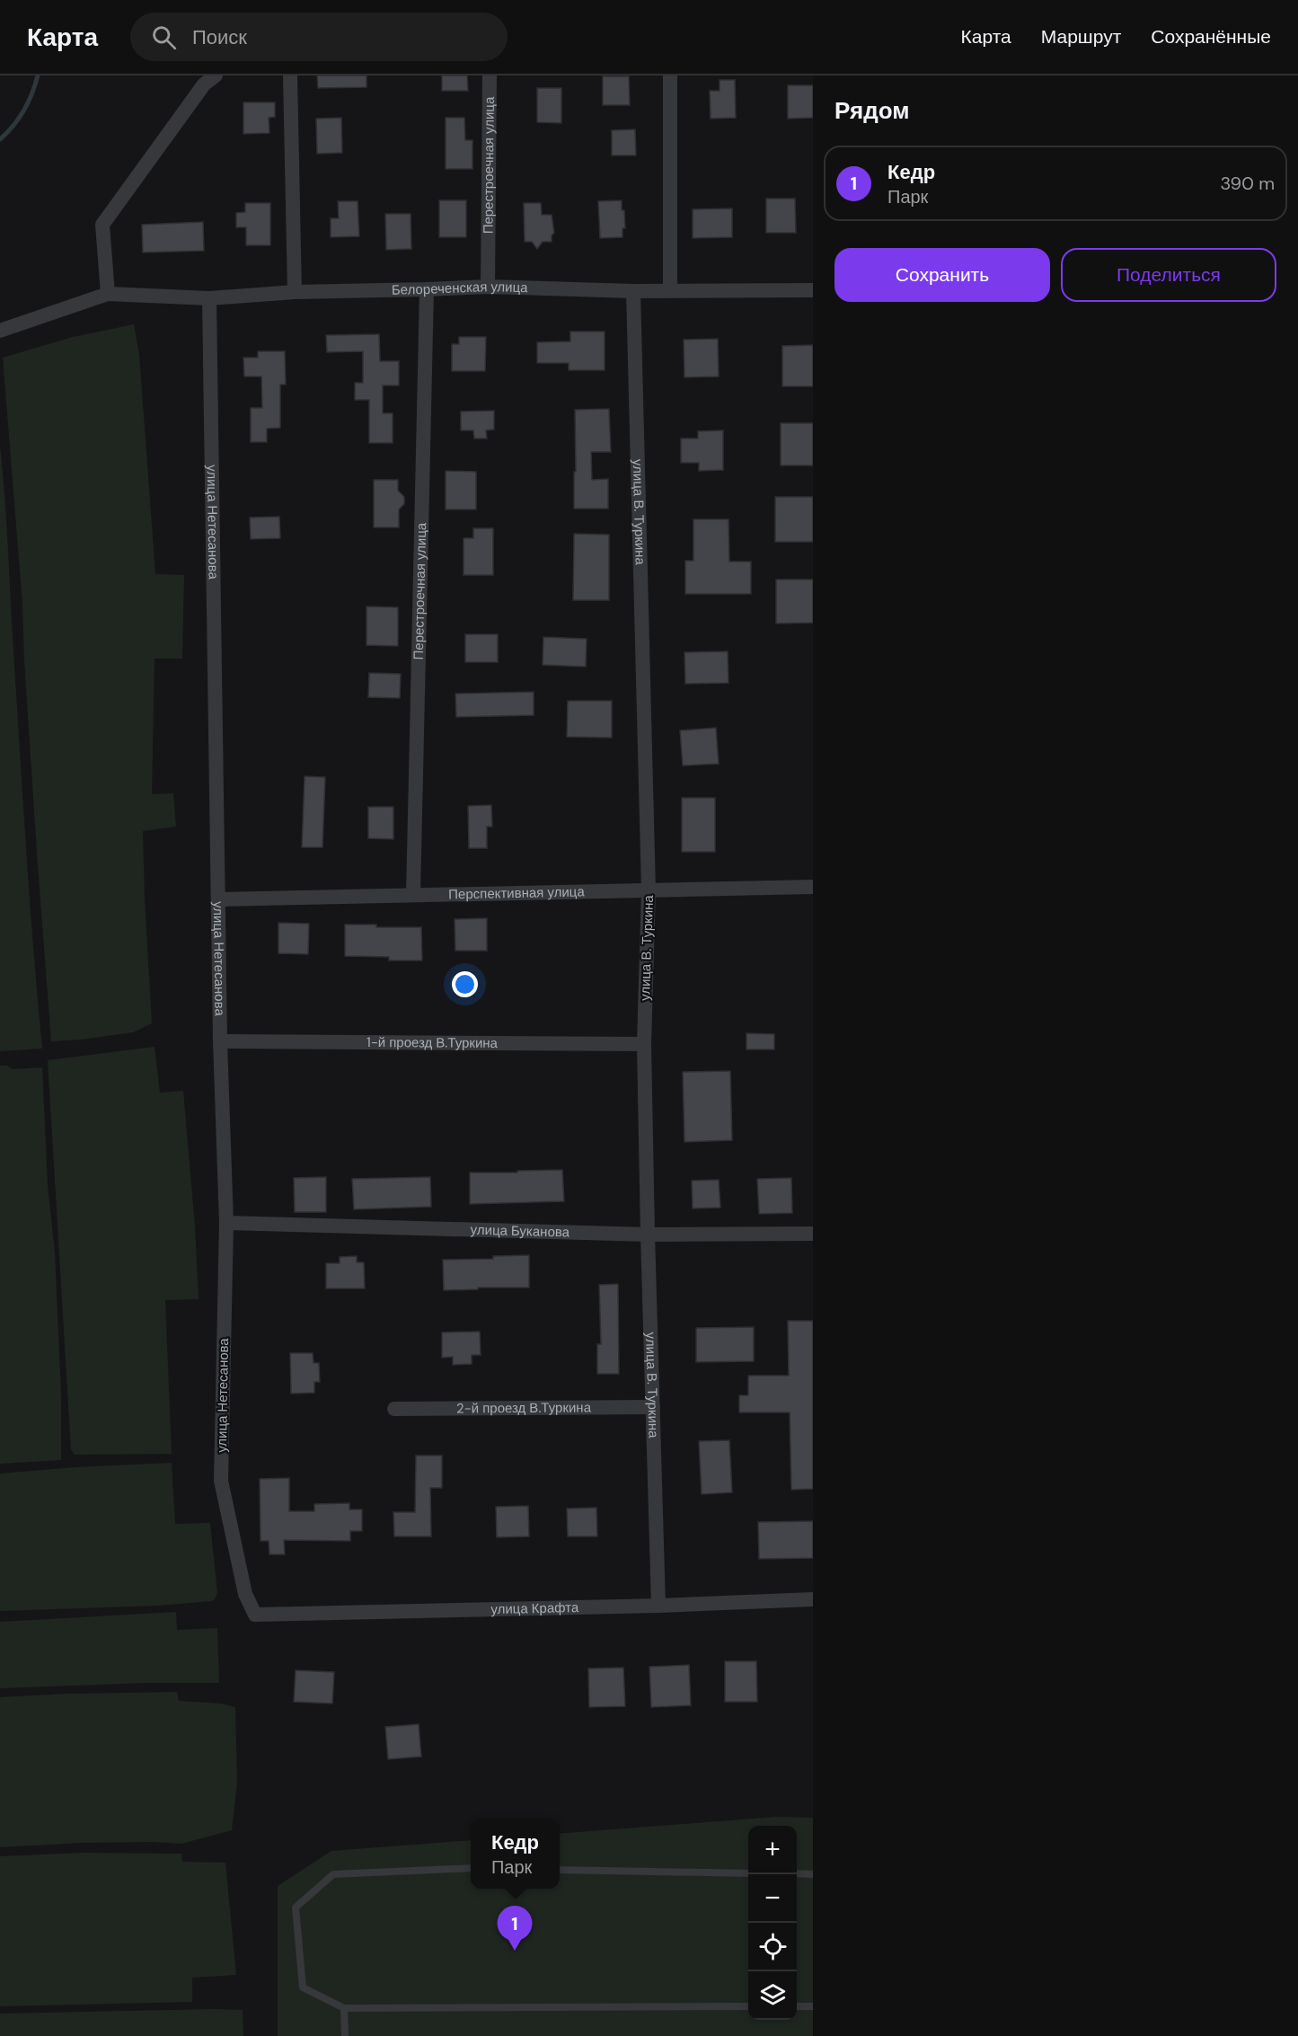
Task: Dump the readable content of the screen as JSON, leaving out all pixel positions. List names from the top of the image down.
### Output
{
  "streets": {
    "street": [
      "Перестроечная улица",
      "Белореченская улица",
      "улица В. Туркина",
      "улица Нетесанова",
      "Перспективная улица",
      "1-й проезд В.Туркина",
      "улица Буканова",
      "2-й проезд В.Туркина",
      "улица Крафта"
    ]
  },
  "crossings": [
    ["Перестроечная улица", "Белореченская улица"],
    ["Перестроечная улица", "Перспективная улица"],
    ["Белореченская улица", "улица В. Туркина"],
    ["Белореченская улица", "улица Нетесанова"],
    ["улица В. Туркина", "Перспективная улица"],
    ["улица В. Туркина", "1-й проезд В.Туркина"],
    ["улица В. Туркина", "улица Буканова"],
    ["улица В. Туркина", "2-й проезд В.Туркина"],
    ["улица В. Туркина", "улица Крафта"],
    ["улица Нетесанова", "Перспективная улица"],
    ["улица Нетесанова", "1-й проезд В.Туркина"],
    ["улица Нетесанова", "улица Буканова"],
    ["улица Нетесанова", "улица Крафта"]
  ],
  "page": {
    "header": "Карта",
    "search": "Поиск",
    "nav": ["Карта", "Маршрут", "Сохранённые"],
    "heading": "Рядом",
    "list": [
      {
        "mark": "1",
        "name": "Кедр",
        "note": "Парк",
        "value": "390 m"
      }
    ],
    "buttons": ["Сохранить", "Поделиться"],
    "popup": ["Кедр", "Парк"],
    "map_buttons": ["+", "−"],
    "pins": "1"
  }
}
